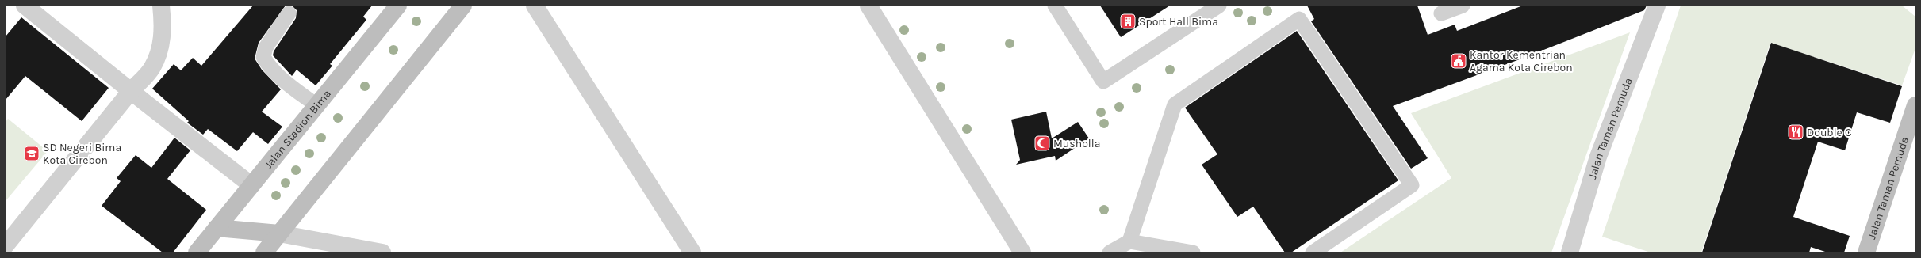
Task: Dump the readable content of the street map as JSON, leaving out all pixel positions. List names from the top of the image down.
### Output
{
  "streets": {
    "street": ["Jalan Taman Pemuda", "Jalan Stadion Bima"]
  },
  "places": {
    "building": ["Sport Hall Bima"],
    "public building": ["Kantor Kementrian Agama Kota Cirebon"],
    "restaurant": ["Double C"],
    "mosque": ["Musholla"],
    "school or university": ["SD Negeri Bima Kota Cirebon"]
  }
}
